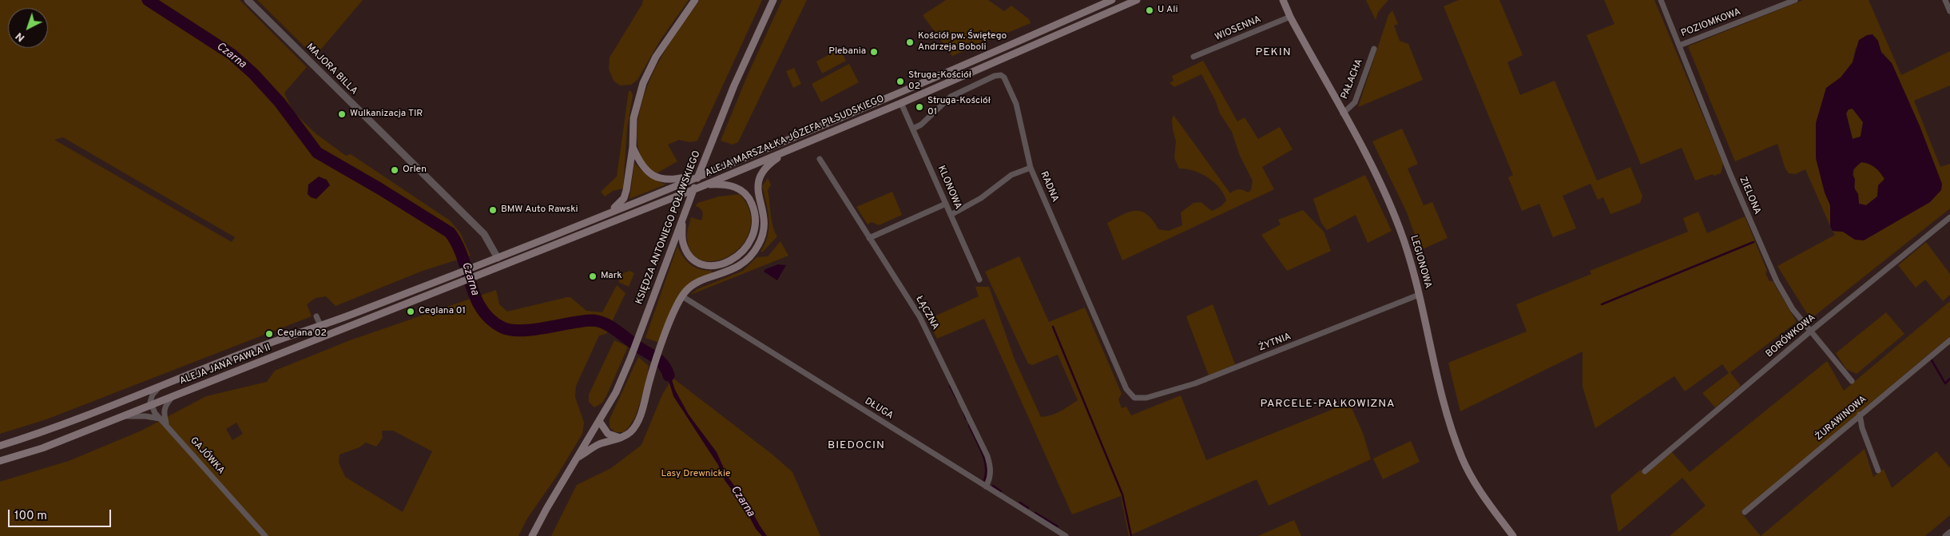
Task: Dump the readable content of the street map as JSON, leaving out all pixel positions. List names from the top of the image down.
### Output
{
  "streets": {
    "main road": [
      "ALEJA MARSZAŁKA JÓZEFA PIŁSUDSKIEGO",
      "KSIĘDZA ANTONIEGO POŁAWSKIEGO",
      "LEGIONOWA",
      "ALEJA JANA PAWŁA II"
    ],
    "street": [
      "POZIOMKOWA",
      "WIOSENNA",
      "MAJORA BILLA",
      "PAŁACHA",
      "RADNA",
      "KLONOWA",
      "ZIELONA",
      "ŁĄCZNA",
      "BORÓWKOWA",
      "ŻYTNIA",
      "DŁUGA",
      "ŻURAWINOWA",
      "GAJÓWKA"
    ]
  },
  "crossings": [
    ["POZIOMKOWA", "ZIELONA"],
    ["WIOSENNA", "LEGIONOWA"],
    ["MAJORA BILLA", "ALEJA MARSZAŁKA JÓZEFA PIŁSUDSKIEGO"],
    ["PAŁACHA", "LEGIONOWA"],
    ["ALEJA MARSZAŁKA JÓZEFA PIŁSUDSKIEGO", "KLONOWA"],
    ["ALEJA MARSZAŁKA JÓZEFA PIŁSUDSKIEGO", "ALEJA JANA PAWŁA II"],
    ["RADNA", "KLONOWA"],
    ["RADNA", "ŻYTNIA"],
    ["ZIELONA", "BORÓWKOWA"],
    ["LEGIONOWA", "ŻYTNIA"],
    ["ŁĄCZNA", "DŁUGA"],
    ["ALEJA JANA PAWŁA II", "GAJÓWKA"]
  ],
  "districts": ["PEKIN", "PARCELE-PAŁKOWIZNA", "BIEDOCIN"],
  "water": ["Czarna"],
  "parks": ["Lasy Drewnickie"],
  "places": [
    "U Ali",
    "Kościół pw. Świętego Andrzeja Boboli",
    "Plebania",
    "Struga-Kościół 02",
    "Struga-Kościół 01",
    "Wulkanizacja TIR",
    "Orlen",
    "BMW Auto Rawski",
    "Mark",
    "Ceglana 01",
    "Ceglana 02"
  ],
  "scale_bar": "100 m",
  "north": "bottom left"
}
